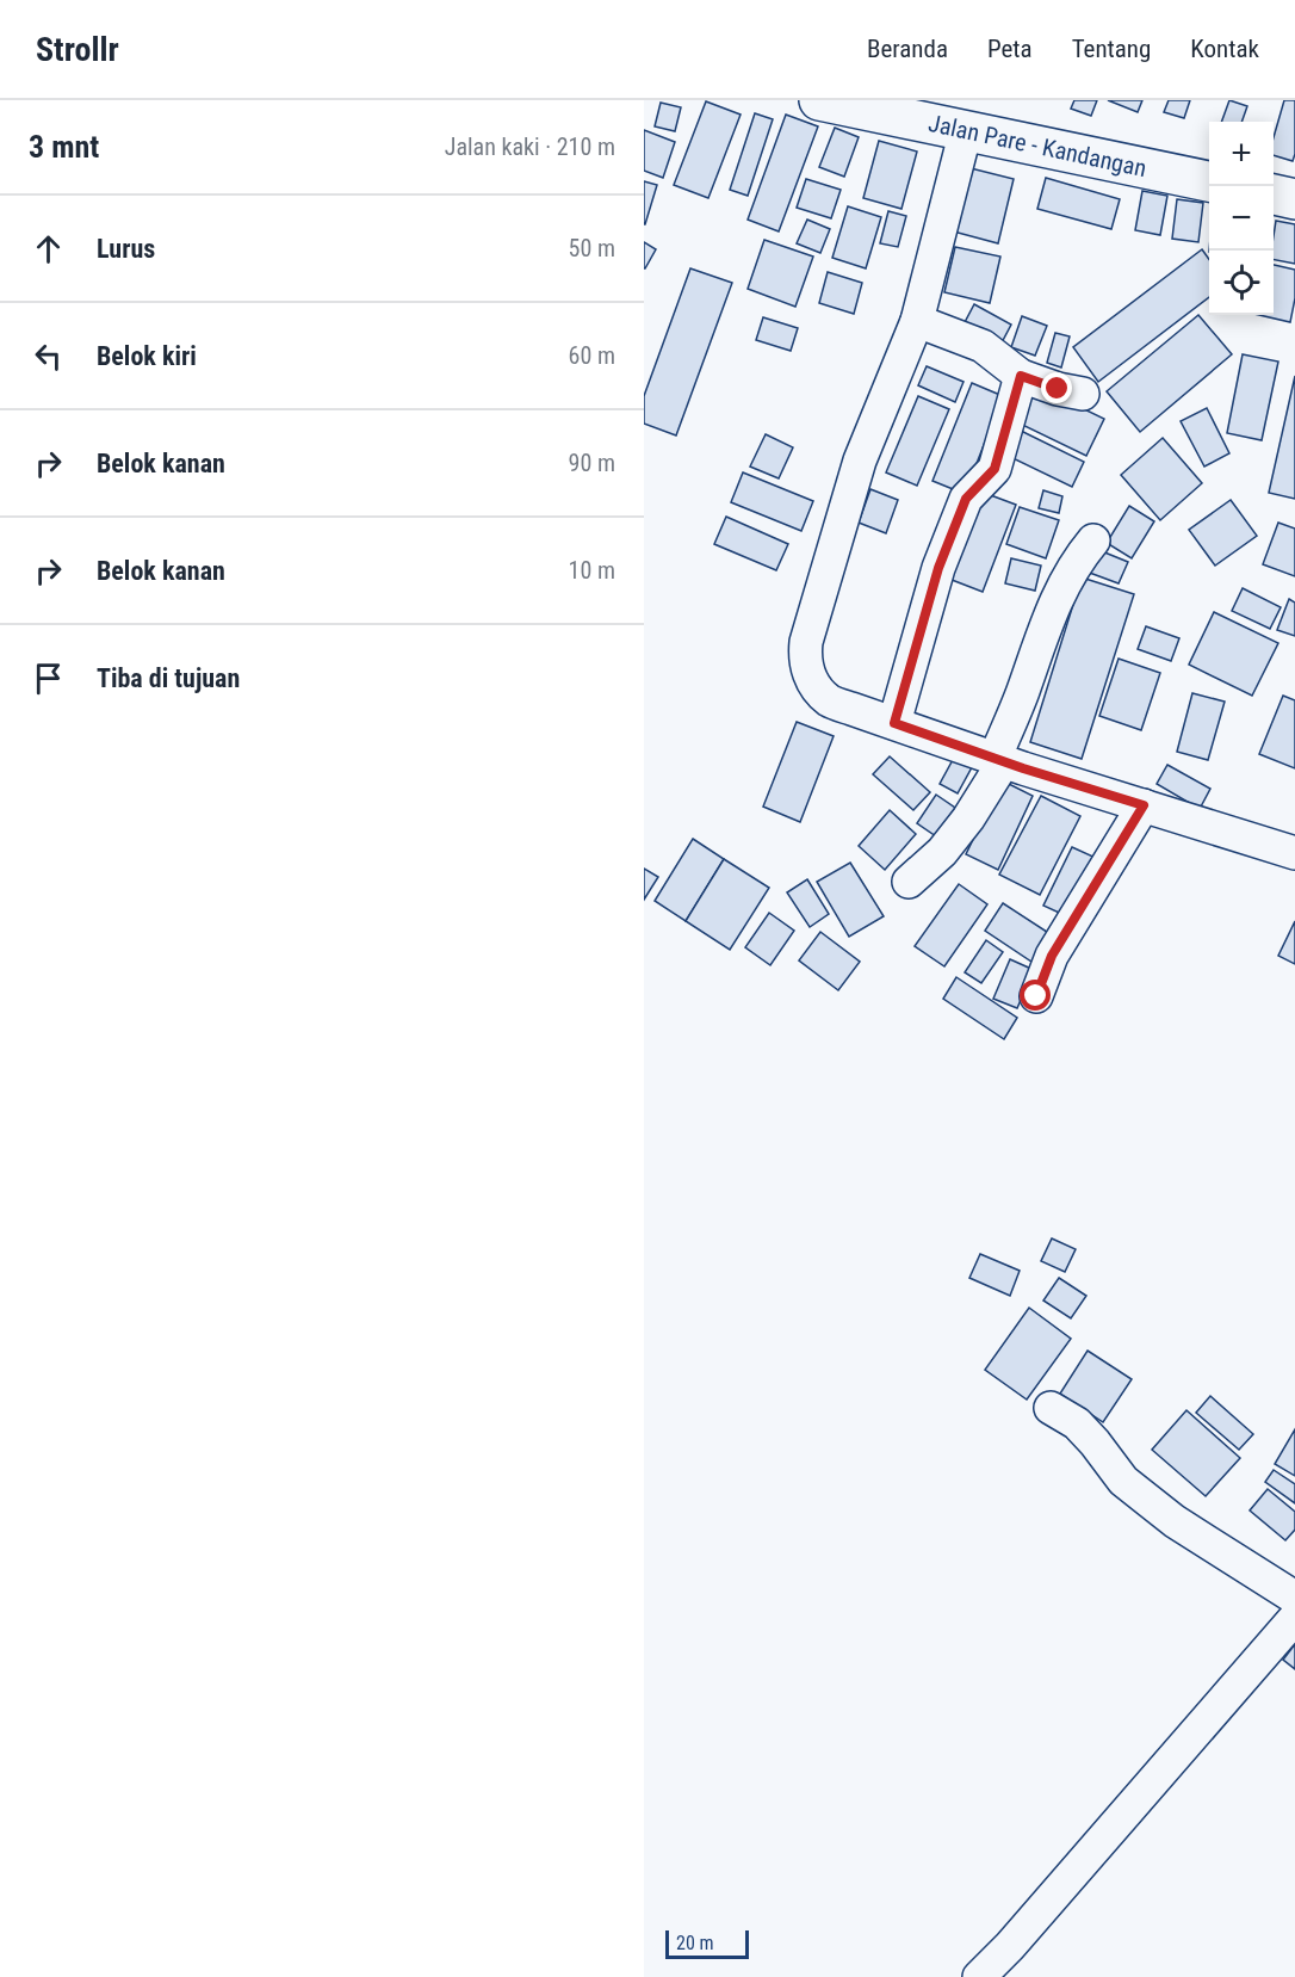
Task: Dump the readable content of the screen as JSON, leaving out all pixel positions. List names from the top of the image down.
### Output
{
  "streets": {
    "main road": ["Jalan Pare - Kandangan"]
  },
  "scale_bar": "20 m",
  "page": {
    "header": "Strollr",
    "nav": [
      "Beranda",
      "Peta",
      "Tentang",
      "Kontak"
    ],
    "heading": ["3 mnt", "Jalan kaki · 210 m"],
    "map_buttons": ["+", "−"],
    "list": [
      ["Lurus", "50 m"],
      ["Belok kiri", "60 m"],
      ["Belok kanan", "90 m"],
      ["Belok kanan", "10 m"],
      "Tiba di tujuan"
    ],
    "scale": "20 m"
  }
}
